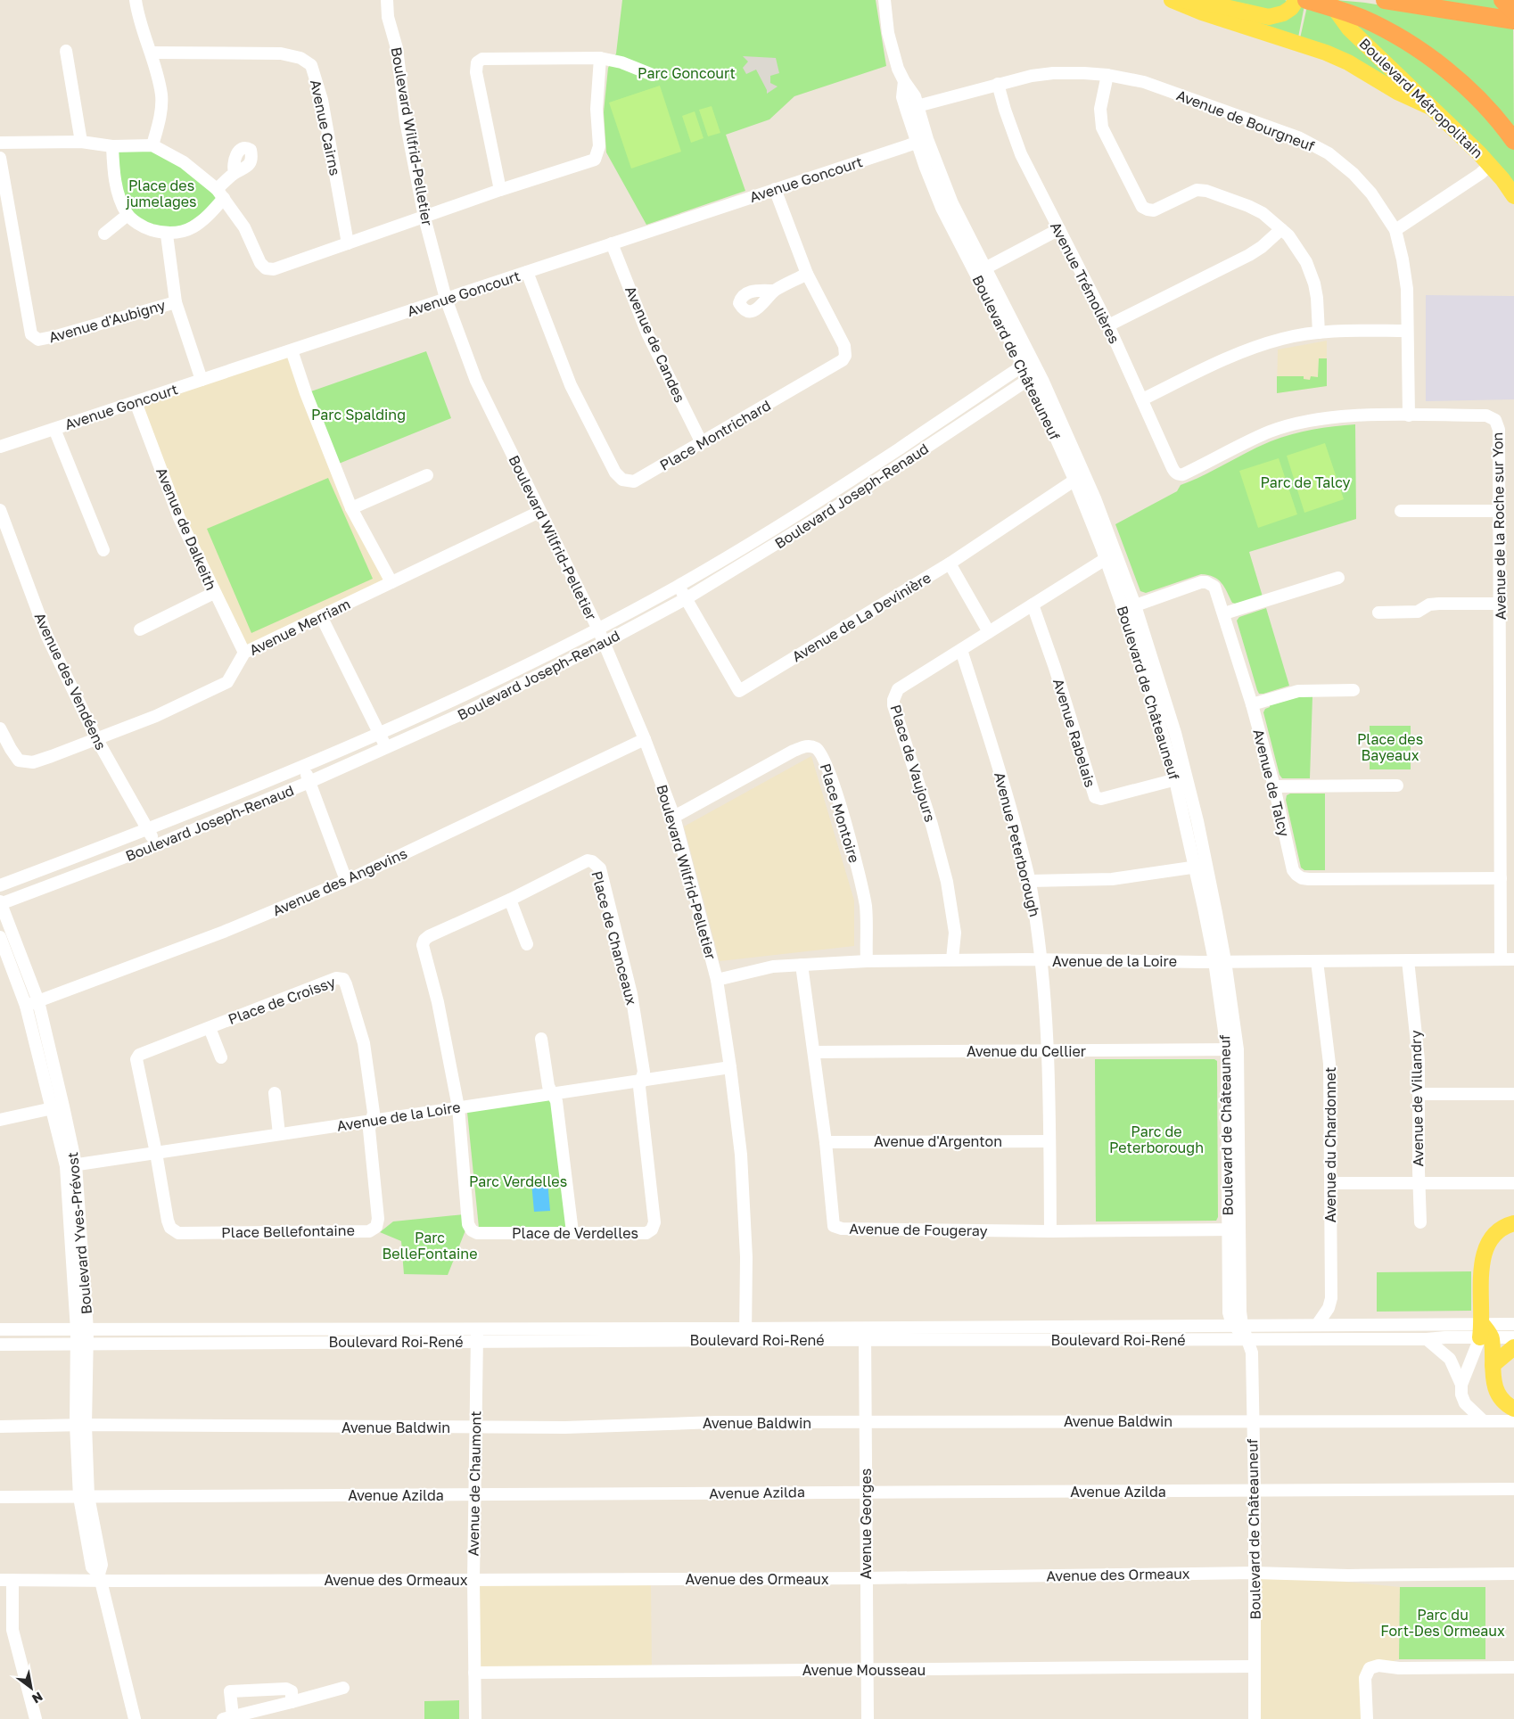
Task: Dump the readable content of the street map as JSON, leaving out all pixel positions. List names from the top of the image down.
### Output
{
  "streets": {
    "main road": ["Boulevard Métropolitain"],
    "street": [
      "Avenue de Bourgneuf",
      "Avenue Cairns",
      "Boulevard Wilfrid-Pelletier",
      "Avenue Goncourt",
      "Avenue Trémolières",
      "Avenue d'Aubigny",
      "Avenue de Candes",
      "Boulevard de Châteauneuf",
      "Place Montrichard",
      "Boulevard Joseph-Renaud",
      "Avenue de la Roche sur Yon",
      "Avenue de Dalkeith",
      "Avenue de La Devinière",
      "Avenue Merriam",
      "Avenue des Vendéens",
      "Avenue Rabelais",
      "Place de Vaujours",
      "Avenue de Talcy",
      "Place Montoire",
      "Avenue Peterborough",
      "Avenue des Angevins",
      "Place de Chanceaux",
      "Avenue de la Loire",
      "Place de Croissy",
      "Avenue du Cellier",
      "Avenue de Villandry",
      "Avenue d'Argenton",
      "Avenue du Chardonnet",
      "Avenue de Fougeray",
      "Place Bellefontaine",
      "Boulevard Yves-Prévost",
      "Place de Verdelles",
      "Boulevard Roi-René",
      "Avenue Baldwin",
      "Avenue de Chaumont",
      "Avenue Azilda",
      "Avenue Georges",
      "Avenue des Ormeaux",
      "Avenue Mousseau"
    ]
  },
  "crossings": [
    ["Avenue de Bourgneuf", "Avenue Trémolières"],
    ["Avenue de Bourgneuf", "Boulevard de Châteauneuf"],
    ["Avenue de Bourgneuf", "Avenue de la Roche sur Yon"],
    ["Boulevard Wilfrid-Pelletier", "Avenue Goncourt"],
    ["Boulevard Wilfrid-Pelletier", "Boulevard Joseph-Renaud"],
    ["Boulevard Wilfrid-Pelletier", "Avenue Merriam"],
    ["Boulevard Wilfrid-Pelletier", "Place Montoire"],
    ["Boulevard Wilfrid-Pelletier", "Avenue des Angevins"],
    ["Boulevard Wilfrid-Pelletier", "Avenue de la Loire"],
    ["Boulevard Wilfrid-Pelletier", "Boulevard Roi-René"],
    ["Avenue Goncourt", "Avenue de Candes"],
    ["Avenue Goncourt", "Boulevard de Châteauneuf"],
    ["Avenue Goncourt", "Place Montrichard"],
    ["Avenue Goncourt", "Avenue de Dalkeith"],
    ["Avenue Trémolières", "Avenue de la Roche sur Yon"],
    ["Avenue de Candes", "Place Montrichard"],
    ["Boulevard de Châteauneuf", "Boulevard Joseph-Renaud"],
    ["Boulevard de Châteauneuf", "Avenue de La Devinière"],
    ["Boulevard de Châteauneuf", "Avenue Rabelais"],
    ["Boulevard de Châteauneuf", "Place de Vaujours"],
    ["Boulevard de Châteauneuf", "Avenue de Talcy"],
    ["Boulevard de Châteauneuf", "Avenue de la Loire"],
    ["Boulevard de Châteauneuf", "Avenue du Cellier"],
    ["Boulevard de Châteauneuf", "Avenue de Fougeray"],
    ["Boulevard de Châteauneuf", "Boulevard Roi-René"],
    ["Boulevard de Châteauneuf", "Avenue Baldwin"],
    ["Boulevard de Châteauneuf", "Avenue Azilda"],
    ["Boulevard de Châteauneuf", "Avenue des Ormeaux"],
    ["Boulevard de Châteauneuf", "Avenue Mousseau"],
    ["Boulevard Joseph-Renaud", "Avenue de La Devinière"],
    ["Boulevard Joseph-Renaud", "Avenue des Vendéens"],
    ["Boulevard Joseph-Renaud", "Boulevard Yves-Prévost"],
    ["Avenue de la Roche sur Yon", "Avenue de Talcy"],
    ["Avenue de la Roche sur Yon", "Avenue de la Loire"],
    ["Avenue de Dalkeith", "Avenue Merriam"],
    ["Avenue Merriam", "Avenue des Vendéens"],
    ["Avenue Rabelais", "Place de Vaujours"],
    ["Place de Vaujours", "Avenue Peterborough"],
    ["Place de Vaujours", "Avenue de la Loire"],
    ["Place Montoire", "Avenue de la Loire"],
    ["Avenue Peterborough", "Avenue de la Loire"],
    ["Avenue Peterborough", "Avenue du Cellier"],
    ["Avenue Peterborough", "Avenue d'Argenton"],
    ["Avenue Peterborough", "Avenue de Fougeray"],
    ["Avenue des Angevins", "Boulevard Yves-Prévost"],
    ["Place de Chanceaux", "Avenue de la Loire"],
    ["Place de Chanceaux", "Place de Verdelles"],
    ["Avenue de la Loire", "Place de Croissy"],
    ["Avenue de la Loire", "Avenue de Villandry"],
    ["Avenue de la Loire", "Avenue du Chardonnet"],
    ["Avenue de la Loire", "Avenue de Fougeray"],
    ["Avenue de la Loire", "Place Bellefontaine"],
    ["Avenue de la Loire", "Boulevard Yves-Prévost"],
    ["Avenue de la Loire", "Place de Verdelles"],
    ["Place de Croissy", "Place Bellefontaine"],
    ["Avenue du Cellier", "Avenue de Fougeray"],
    ["Avenue d'Argenton", "Avenue de Fougeray"],
    ["Avenue du Chardonnet", "Boulevard Roi-René"],
    ["Boulevard Yves-Prévost", "Boulevard Roi-René"],
    ["Boulevard Yves-Prévost", "Avenue Baldwin"],
    ["Boulevard Yves-Prévost", "Avenue Azilda"],
    ["Boulevard Yves-Prévost", "Avenue des Ormeaux"],
    ["Boulevard Roi-René", "Avenue de Chaumont"],
    ["Boulevard Roi-René", "Avenue Georges"],
    ["Avenue Baldwin", "Avenue de Chaumont"],
    ["Avenue Baldwin", "Avenue Georges"],
    ["Avenue de Chaumont", "Avenue Azilda"],
    ["Avenue de Chaumont", "Avenue des Ormeaux"],
    ["Avenue de Chaumont", "Avenue Mousseau"],
    ["Avenue Azilda", "Avenue Georges"],
    ["Avenue Georges", "Avenue des Ormeaux"],
    ["Avenue Georges", "Avenue Mousseau"]
  ],
  "parks": [
    "Parc Goncourt",
    "Place des jumelages",
    "Parc Spalding",
    "Parc de Talcy",
    "Place des Bayeaux",
    "Parc de Peterborough",
    "Parc Verdelles",
    "Parc BelleFontaine",
    "Parc du Fort-Des Ormeaux"
  ],
  "north": "bottom right"
}
